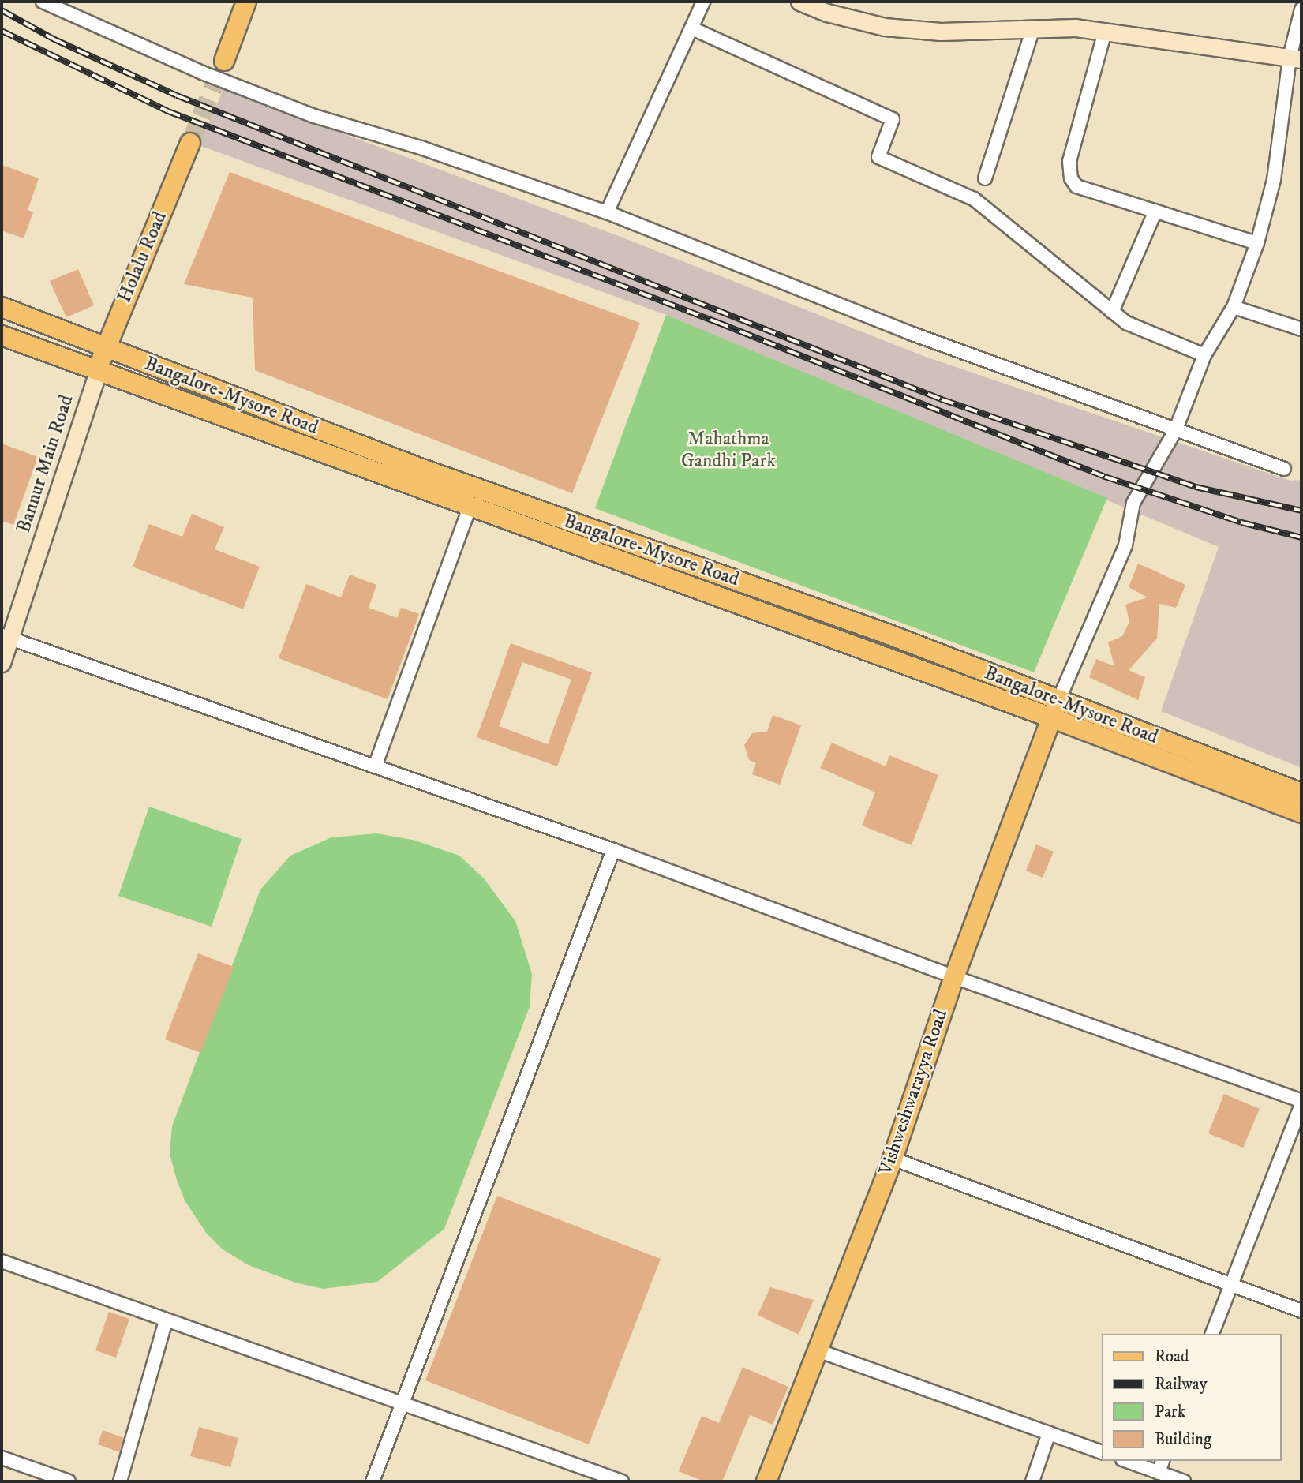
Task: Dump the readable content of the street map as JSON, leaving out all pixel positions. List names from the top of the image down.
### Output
{
  "streets": {
    "main road": ["Holalu Road", "Bangalore-Mysore Road", "Vishweshwarayya Road"],
    "street": ["Bannur Main Road"]
  },
  "crossings": [
    ["Holalu Road", "Bangalore-Mysore Road"],
    ["Holalu Road", "Bannur Main Road"],
    ["Bangalore-Mysore Road", "Bannur Main Road"],
    ["Bangalore-Mysore Road", "Vishweshwarayya Road"]
  ],
  "parks": ["Mahathma Gandhi Park"],
  "legend": [
    "Road",
    "Railway",
    "Park",
    "Building"
  ]
}
